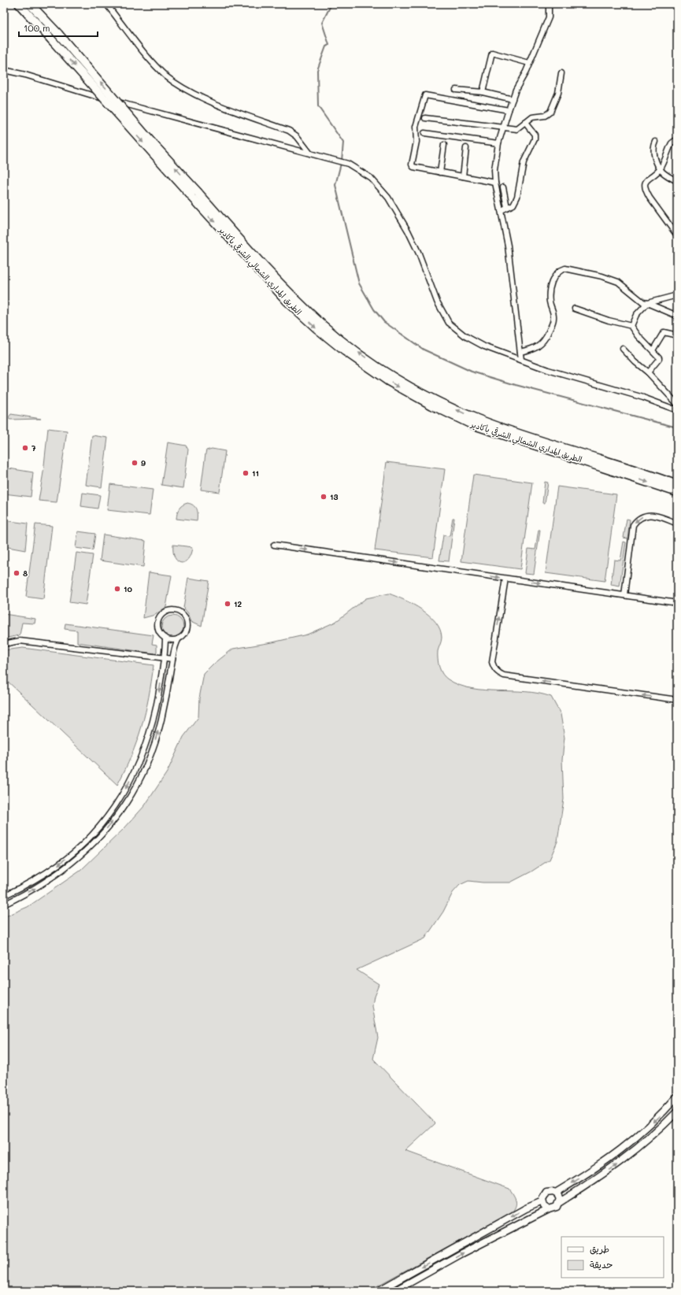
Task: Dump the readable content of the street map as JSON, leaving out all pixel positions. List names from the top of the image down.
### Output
{
  "streets": {
    "highway": ["الطريق المداري الشمالي الشرقي بأكادير"]
  },
  "places": [
    "7",
    "9",
    "11",
    "13",
    "8",
    "10",
    "12"
  ],
  "legend": ["طريق", "حديقة"],
  "scale_bar": "100 m"
}
